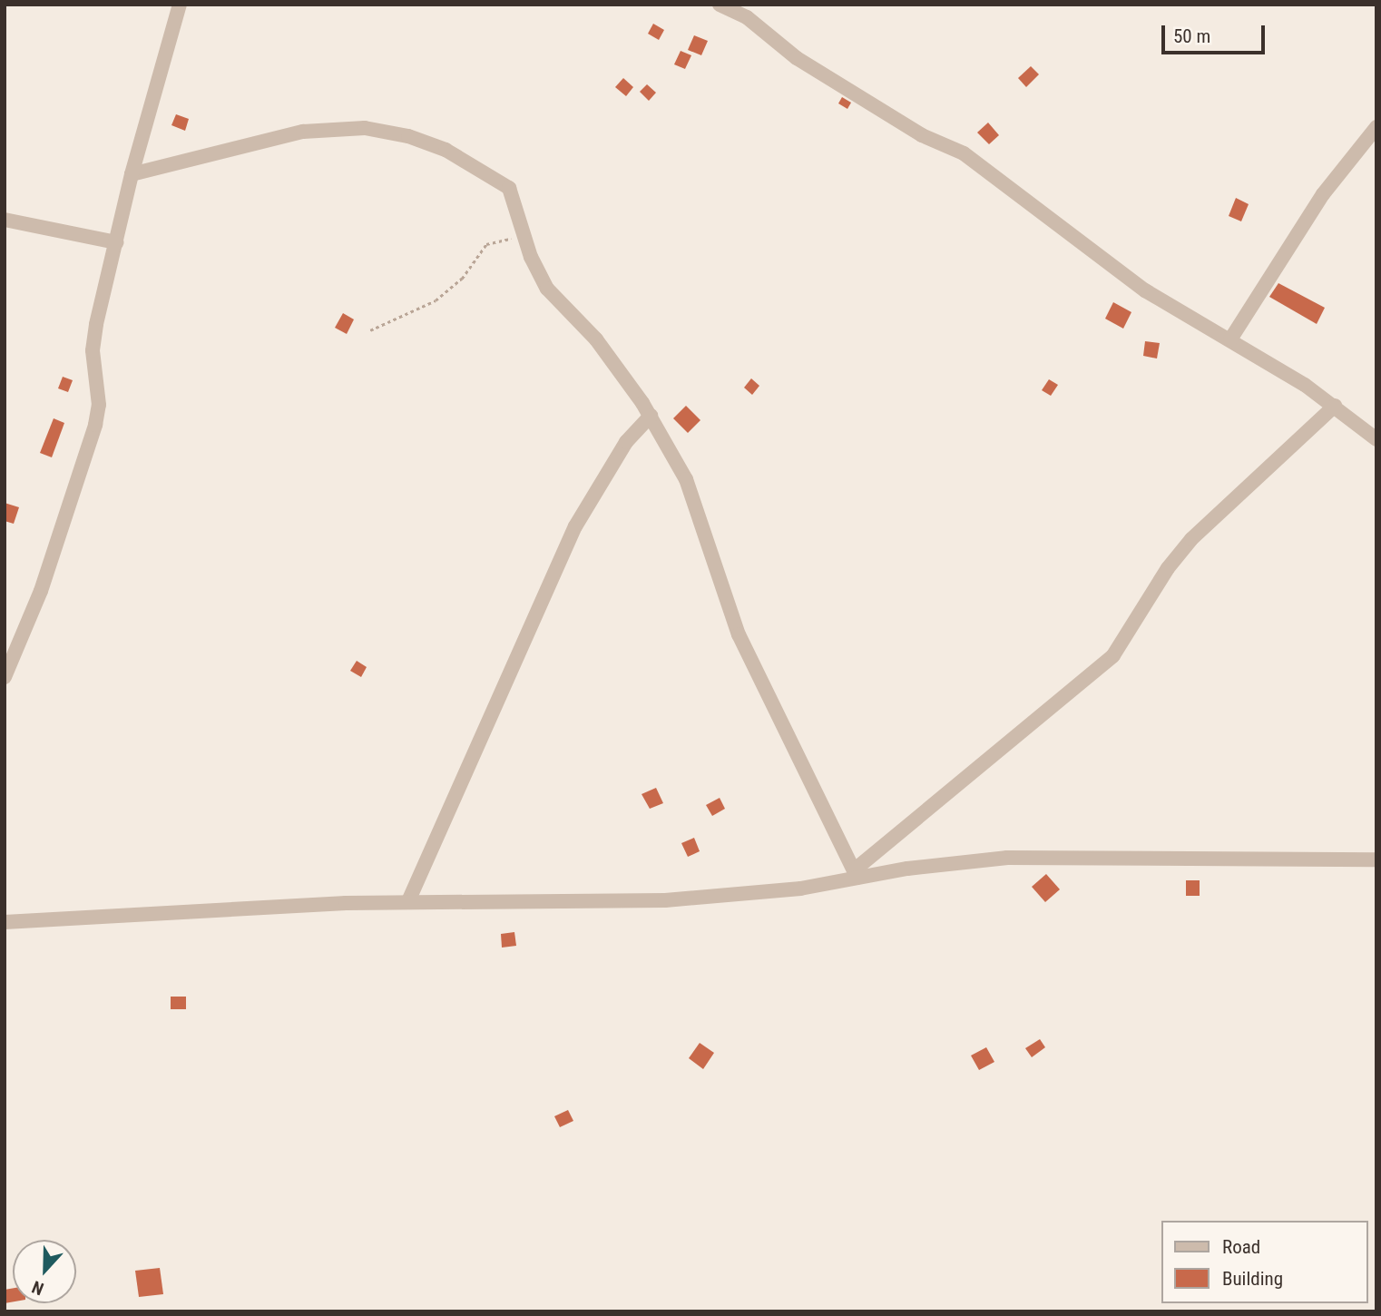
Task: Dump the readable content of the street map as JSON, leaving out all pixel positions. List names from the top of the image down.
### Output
{
  "legend": ["Road", "Building"],
  "scale_bar": "50 m",
  "north": "bottom"
}
